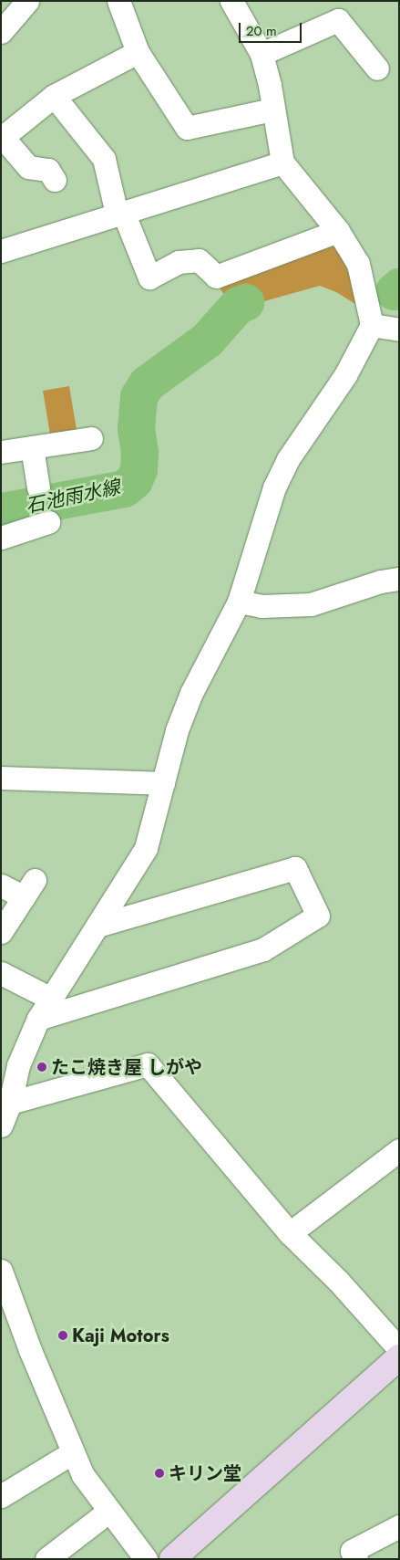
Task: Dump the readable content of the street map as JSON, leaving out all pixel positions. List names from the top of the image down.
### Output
{
  "water": ["石池雨水線"],
  "places": ["たこ焼き屋 しがや", "Kaji Motors", "キリン堂"],
  "scale_bar": "20 m"
}
